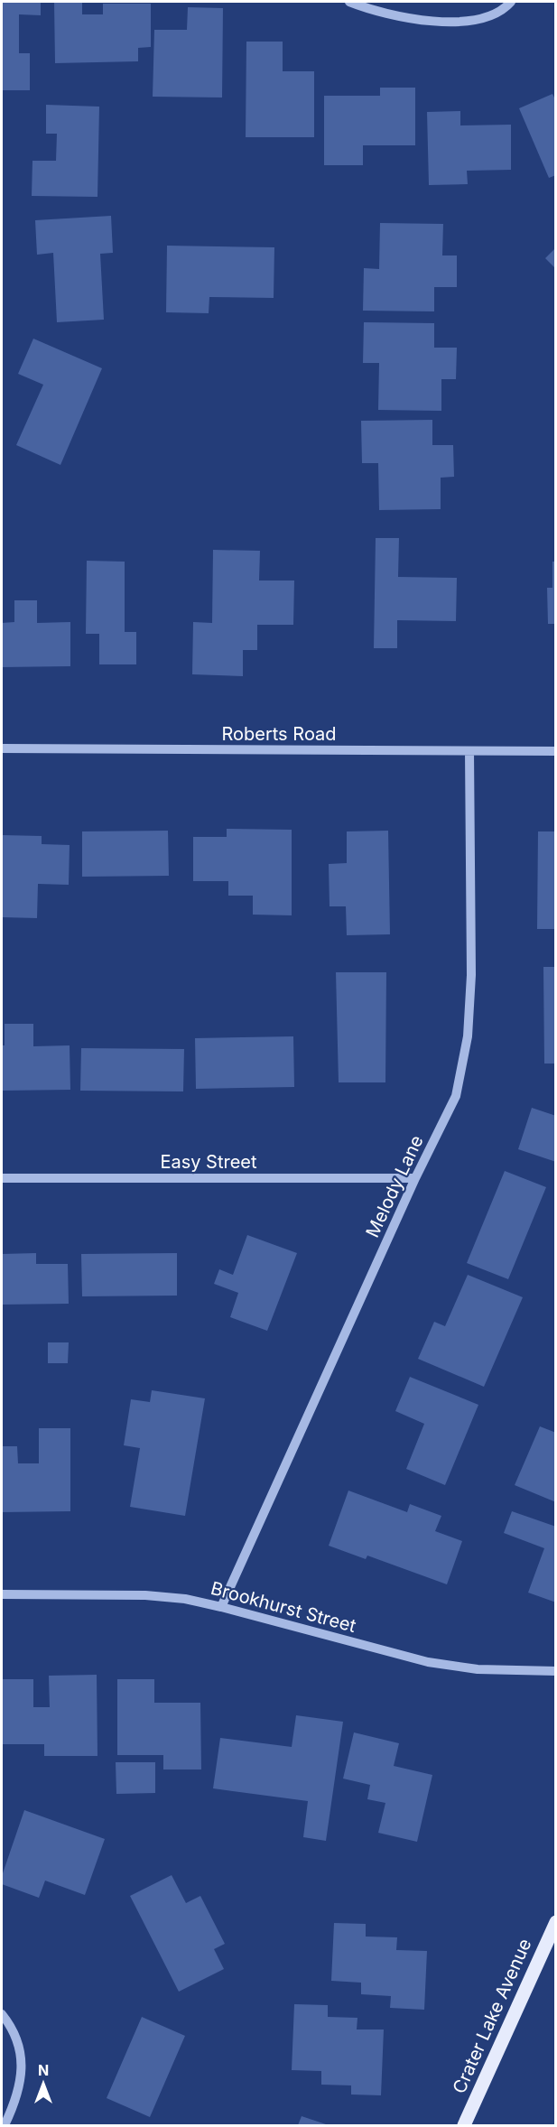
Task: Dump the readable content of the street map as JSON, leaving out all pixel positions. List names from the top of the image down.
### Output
{
  "streets": {
    "main road": ["Crater Lake Avenue"],
    "street": [
      "Roberts Road",
      "Easy Street",
      "Melody Lane",
      "Brookhurst Street"
    ]
  },
  "crossings": [
    ["Roberts Road", "Melody Lane"],
    ["Easy Street", "Melody Lane"],
    ["Melody Lane", "Brookhurst Street"]
  ],
  "north": "top"
}
